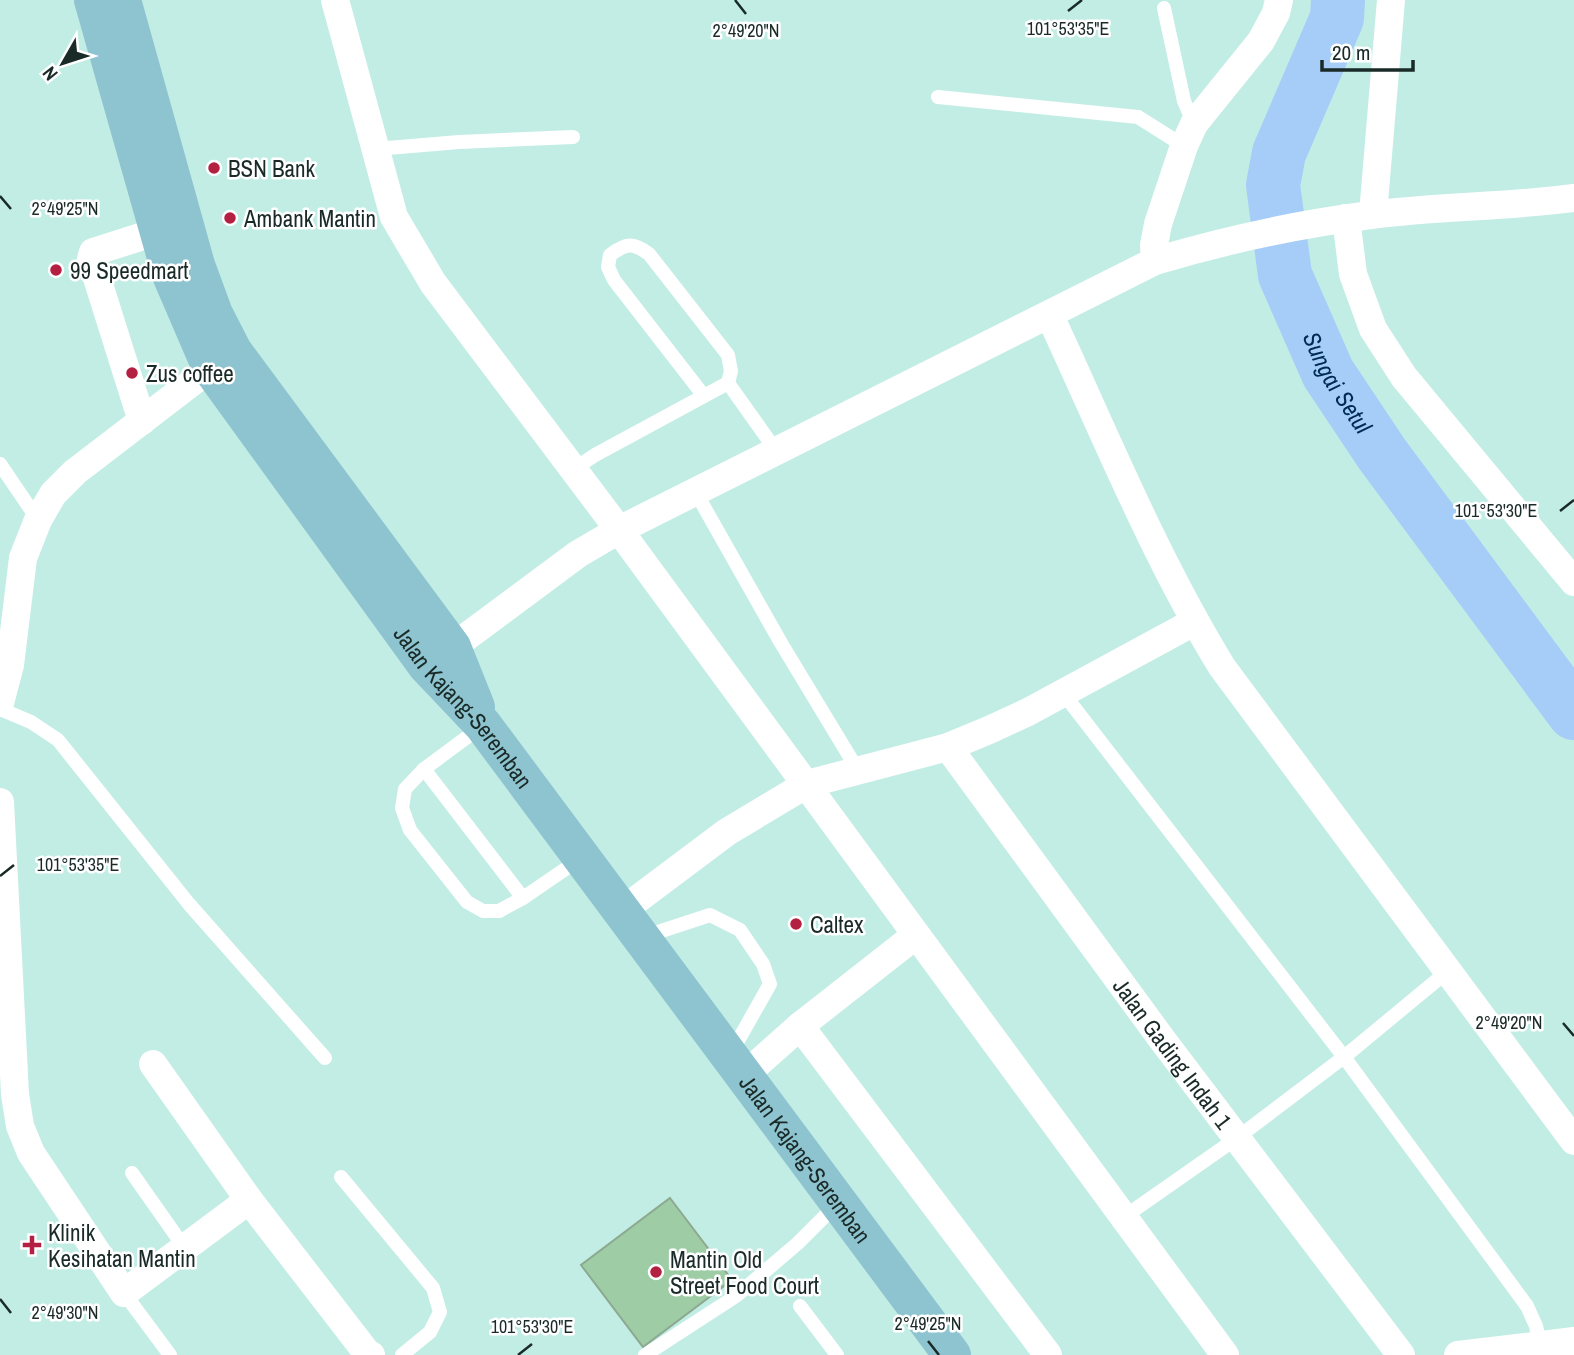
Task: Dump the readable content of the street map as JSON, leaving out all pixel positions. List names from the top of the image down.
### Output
{
  "streets": {
    "main road": ["Jalan Kajang-Seremban"],
    "street": ["Jalan Gading Indah 1"]
  },
  "water": ["Sungai Setul"],
  "places": {
    "other": [
      "BSN Bank",
      "Ambank Mantin",
      "99 Speedmart",
      "Zus coffee",
      "Caltex",
      "Mantin Old Street Food Court"
    ],
    "health": ["Klinik Kesihatan Mantin"]
  },
  "scale_bar": "20 m",
  "north": "bottom left",
  "coordinates": [
    "101°53'35\"E",
    "2°49'20\"N",
    "2°49'25\"N",
    "101°53'30\"E",
    "2°49'30\"N"
  ]
}
